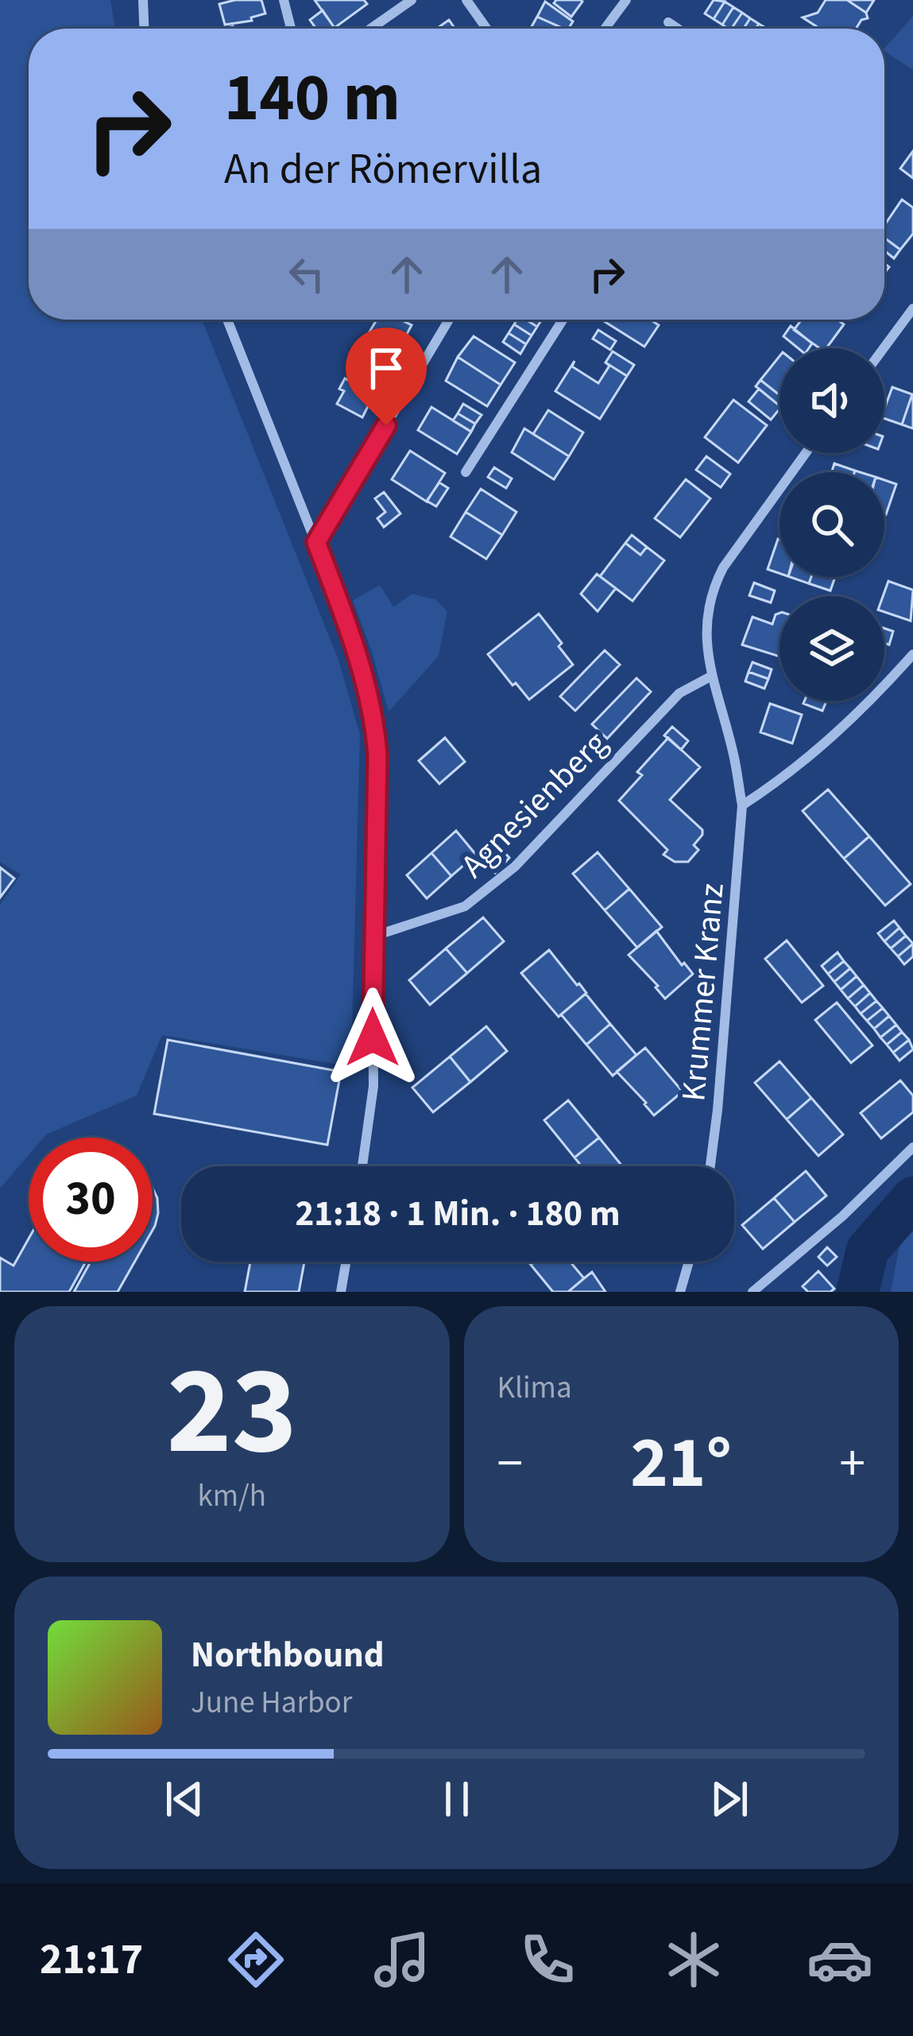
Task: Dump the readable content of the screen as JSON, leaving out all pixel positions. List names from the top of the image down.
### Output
{
  "streets": {
    "street": ["Agnesienberg", "Krummer Kranz"]
  },
  "page": {
    "turn": ["140 m", "An der Römervilla"],
    "limit": "30",
    "trip": "21:18 · 1 Min. · 180 m",
    "tile": [
      ["23", "km/h"],
      "Klima"
    ],
    "heat": ["−", "21°", "+"],
    "song": ["Northbound", "June Harbor"],
    "tabs": "21:17"
  }
}
